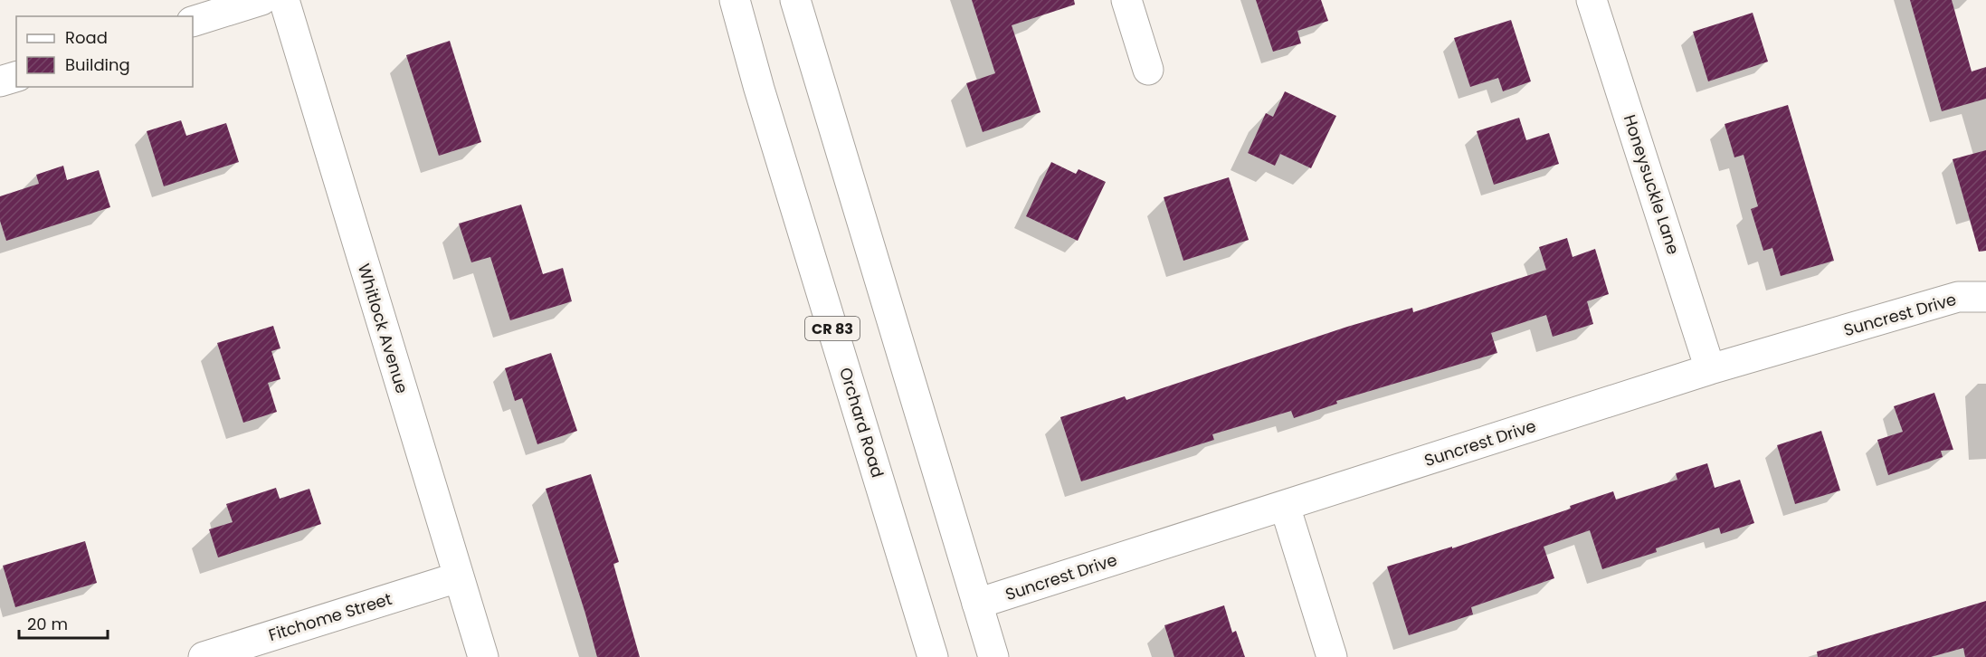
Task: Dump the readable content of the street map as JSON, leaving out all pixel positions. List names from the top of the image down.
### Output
{
  "streets": {
    "street": [
      "Honeysuckle Lane",
      "Suncrest Drive",
      "Whitlock Avenue",
      "CR 83",
      "Orchard Road",
      "Fitchome Street"
    ]
  },
  "crossings": [
    ["Honeysuckle Lane", "Suncrest Drive"],
    ["Whitlock Avenue", "Fitchome Street"]
  ],
  "legend": ["Road", "Building"],
  "scale_bar": "20 m"
}
